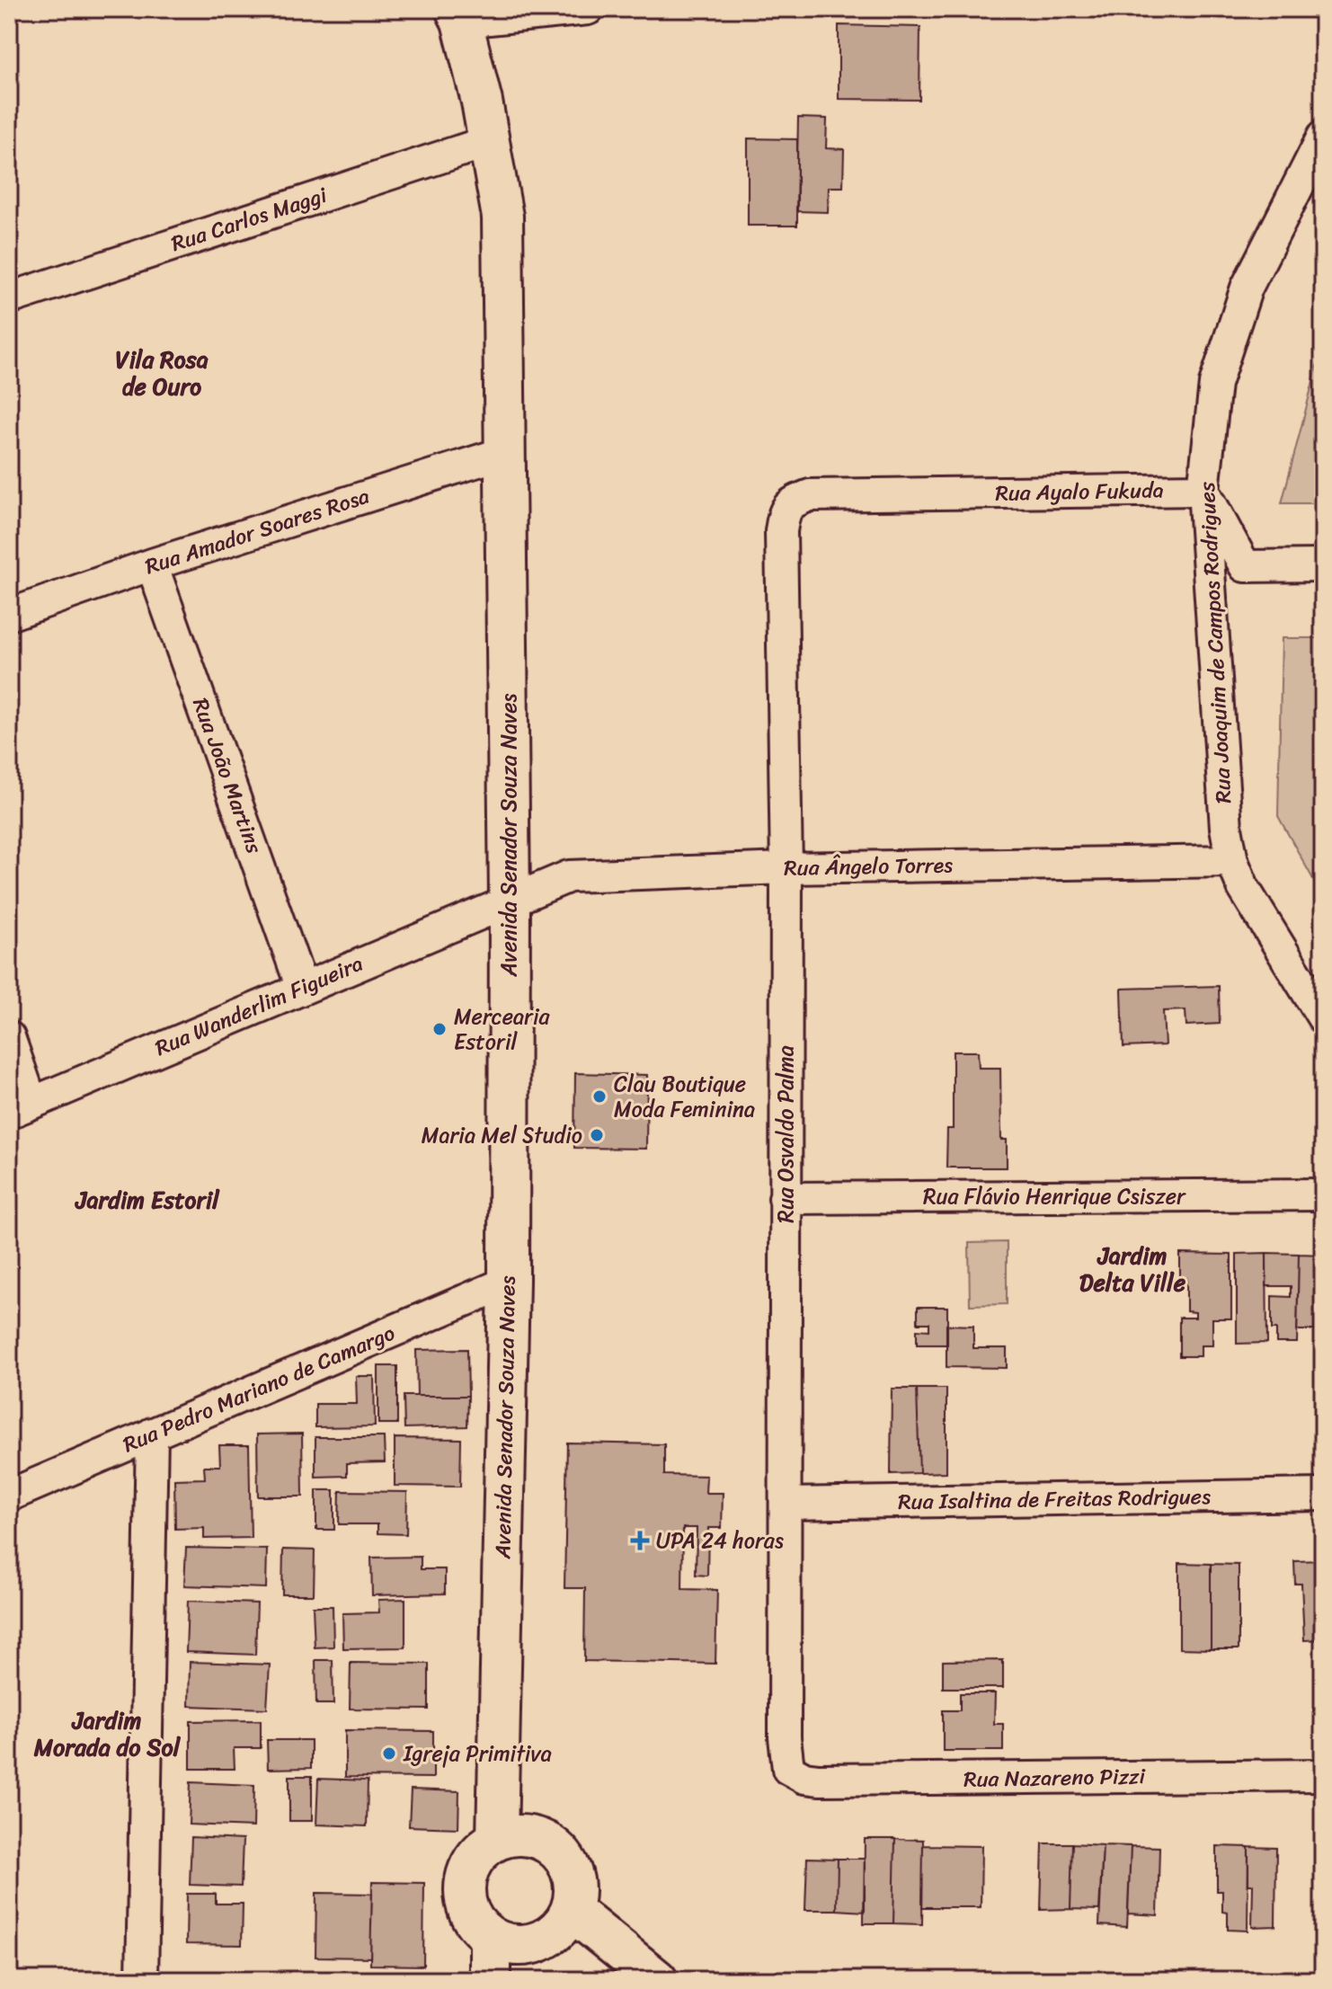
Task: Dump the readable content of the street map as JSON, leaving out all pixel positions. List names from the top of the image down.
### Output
{
  "streets": {
    "street": [
      "Rua Carlos Maggi",
      "Rua Ayalo Fukuda",
      "Rua Amador Soares Rosa",
      "Rua Joaquim de Campos Rodrigues",
      "Rua João Martins",
      "Avenida Senador Souza Naves",
      "Rua Ângelo Torres",
      "Rua Wanderlim Figueira",
      "Rua Osvaldo Palma",
      "Rua Flávio Henrique Csiszer",
      "Rua Pedro Mariano de Camargo",
      "Rua Isaltina de Freitas Rodrigues",
      "Rua Nazareno Pizzi"
    ]
  },
  "crossings": [
    ["Rua Carlos Maggi", "Avenida Senador Souza Naves"],
    ["Rua Ayalo Fukuda", "Rua Joaquim de Campos Rodrigues"],
    ["Rua Ayalo Fukuda", "Rua Osvaldo Palma"],
    ["Rua Amador Soares Rosa", "Rua João Martins"],
    ["Rua Amador Soares Rosa", "Avenida Senador Souza Naves"],
    ["Rua Joaquim de Campos Rodrigues", "Rua Ângelo Torres"],
    ["Rua João Martins", "Rua Wanderlim Figueira"],
    ["Avenida Senador Souza Naves", "Rua Ângelo Torres"],
    ["Avenida Senador Souza Naves", "Rua Wanderlim Figueira"],
    ["Avenida Senador Souza Naves", "Rua Pedro Mariano de Camargo"],
    ["Rua Ângelo Torres", "Rua Wanderlim Figueira"],
    ["Rua Ângelo Torres", "Rua Osvaldo Palma"],
    ["Rua Osvaldo Palma", "Rua Flávio Henrique Csiszer"],
    ["Rua Osvaldo Palma", "Rua Isaltina de Freitas Rodrigues"],
    ["Rua Osvaldo Palma", "Rua Nazareno Pizzi"]
  ],
  "districts": [
    "Vila Rosa de Ouro",
    "Jardim Estoril",
    "Jardim Delta Ville",
    "Jardim Morada do Sol"
  ],
  "places": {
    "other": [
      "Mercearia Estoril",
      "Clau Boutique Moda Feminina",
      "Maria Mel Studio",
      "Igreja Primitiva"
    ],
    "health": ["UPA 24 horas"]
  }
}
